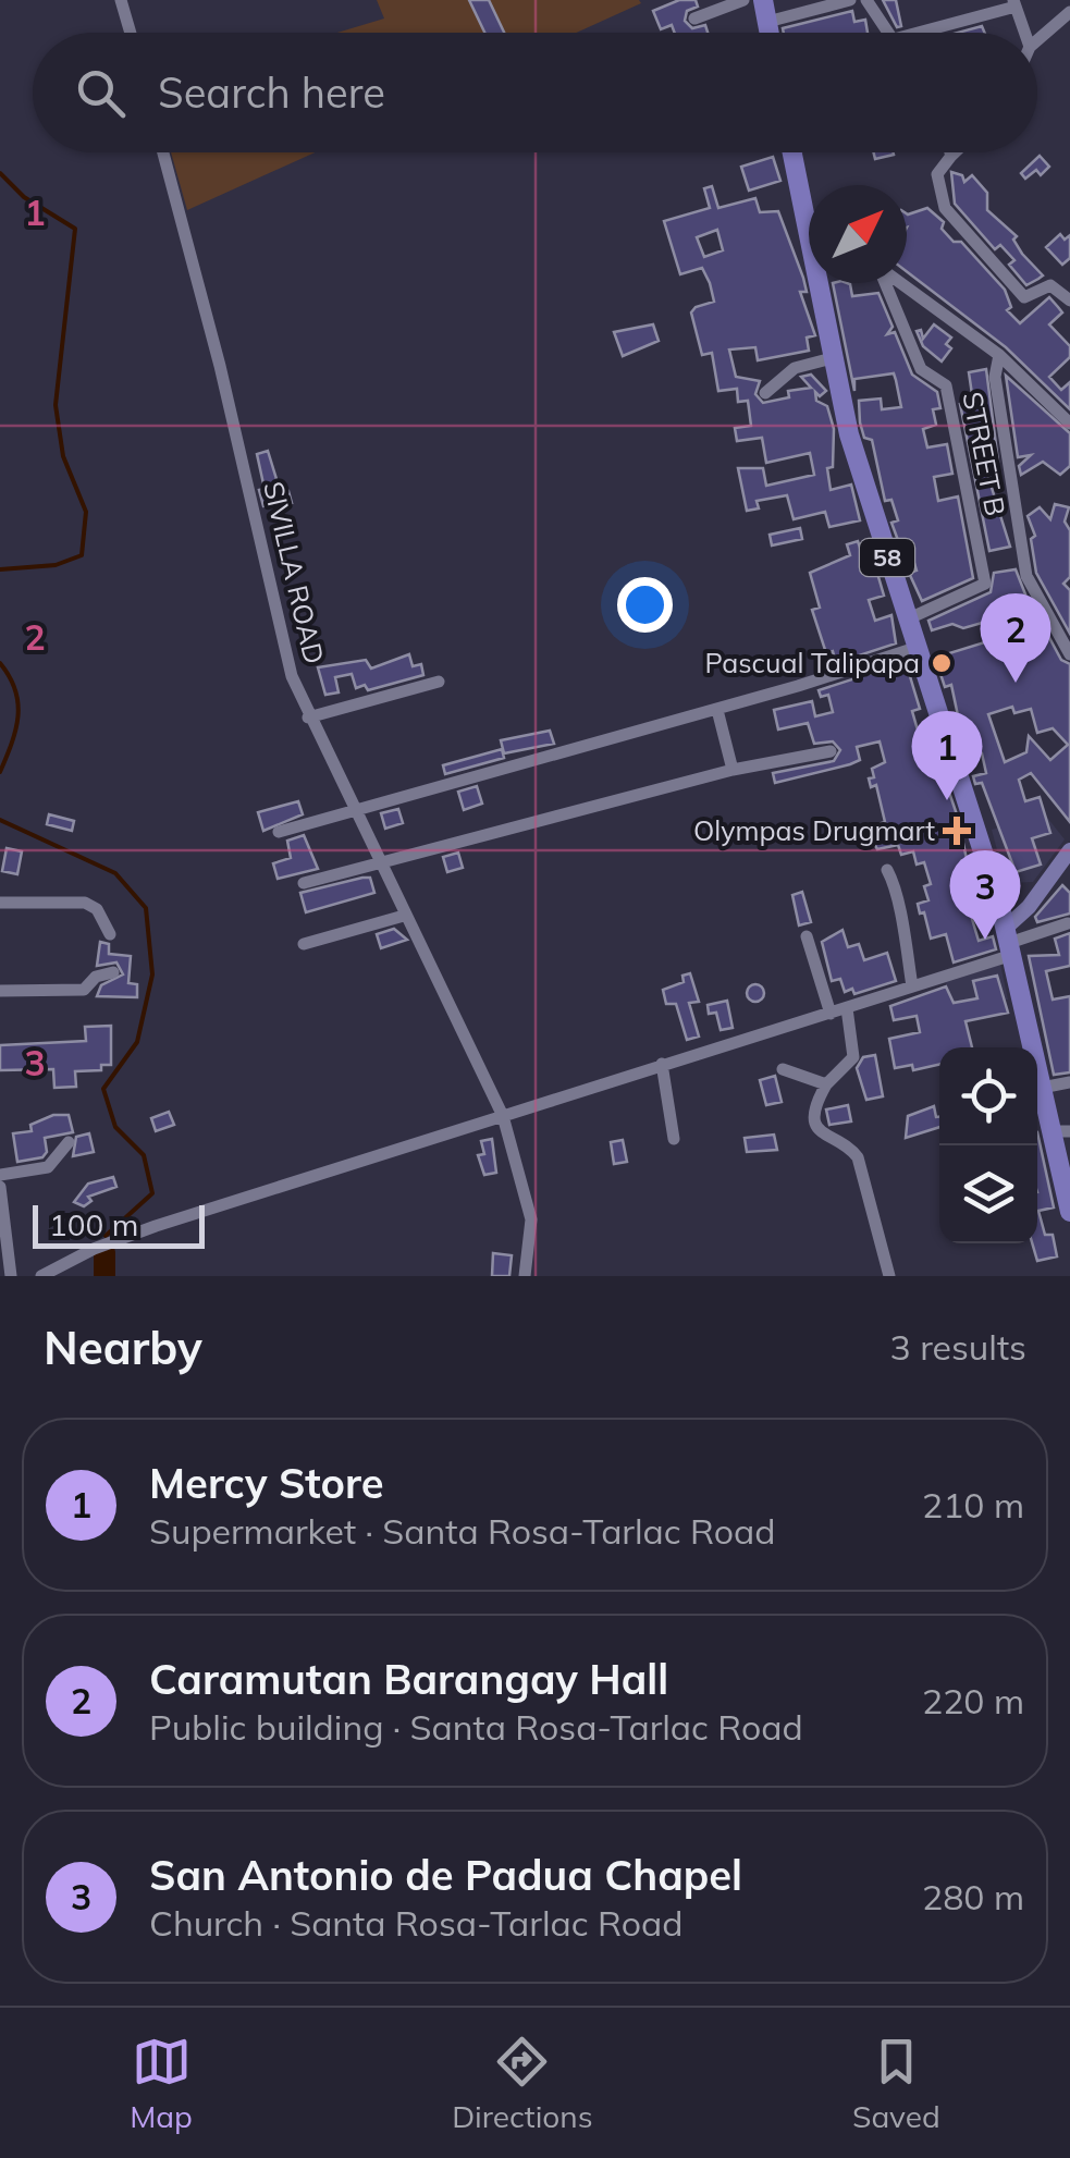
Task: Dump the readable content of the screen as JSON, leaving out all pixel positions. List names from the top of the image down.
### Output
{
  "streets": {
    "highway": ["58"],
    "street": ["STREET B", "SIVILLA ROAD"]
  },
  "crossings": [
    ["STREET B", "58"]
  ],
  "places": {
    "other": ["Pascual Talipapa"],
    "health": ["Olympas Drugmart"]
  },
  "scale_bar": "100 m",
  "north": "top right",
  "page": {
    "search": "Search here",
    "pins": ["2", "1", "3"],
    "scale": "100 m",
    "heading": ["Nearby", "3 results"],
    "list": [
      {
        "mark": "1",
        "name": "Mercy Store",
        "note": "Supermarket · Santa Rosa-Tarlac Road",
        "value": "210 m"
      },
      {
        "mark": "2",
        "name": "Caramutan Barangay Hall",
        "note": "Public building · Santa Rosa-Tarlac Road",
        "value": "220 m"
      },
      {
        "mark": "3",
        "name": "San Antonio de Padua Chapel",
        "note": "Church · Santa Rosa-Tarlac Road",
        "value": "280 m"
      }
    ],
    "nav": ["Map", "Directions", "Saved"]
  },
  "grid": {
    "rows": ["1", "2", "3"]
  }
}
